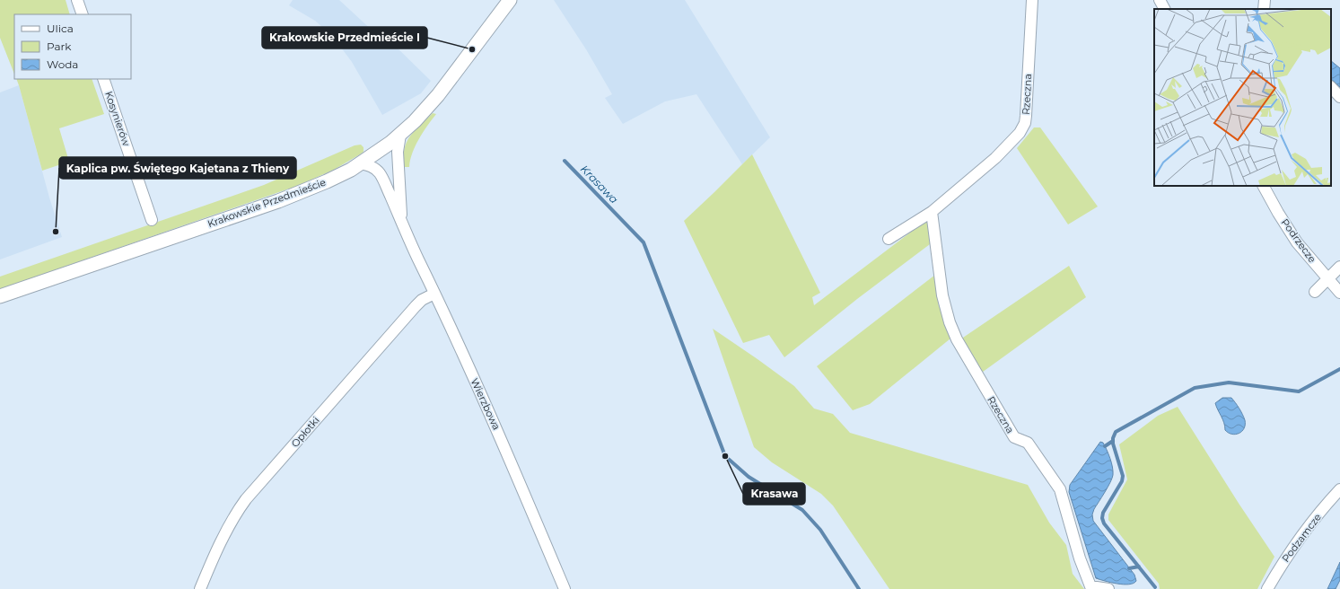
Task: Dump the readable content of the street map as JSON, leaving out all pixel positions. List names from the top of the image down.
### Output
{
  "streets": {
    "street": [
      "Rzeczna",
      "Kosynierów",
      "Krakowskie Przedmieście",
      "Podrzecze",
      "Wierzbowa",
      "Opłotki",
      "Podzamcze"
    ]
  },
  "crossings": [
    ["Krakowskie Przedmieście", "Wierzbowa"],
    ["Wierzbowa", "Opłotki"]
  ],
  "water": ["Krasawa"],
  "places": ["Krakowskie Przedmieście I", "Kaplica pw. Świętego Kajetana z Thieny", "Krasawa"],
  "legend": ["Ulica", "Park", "Woda"]
}
